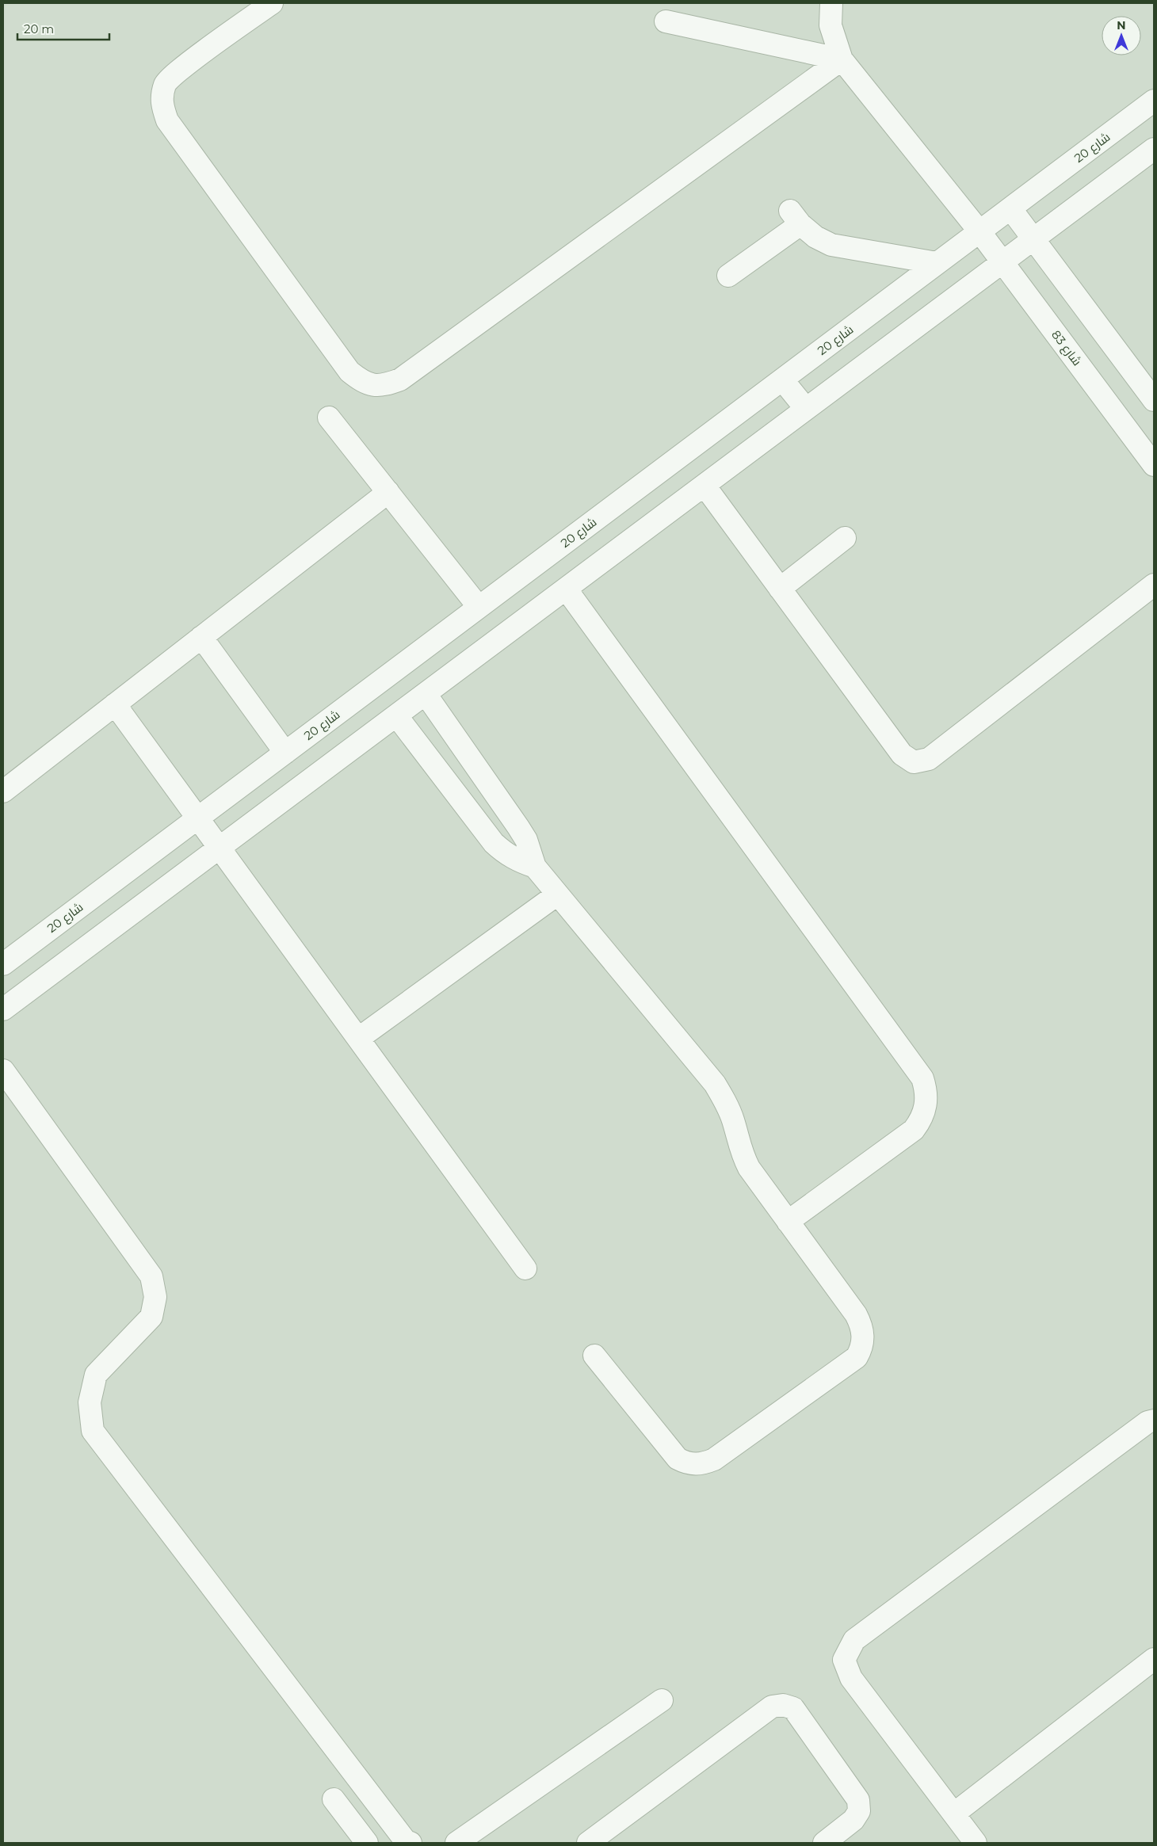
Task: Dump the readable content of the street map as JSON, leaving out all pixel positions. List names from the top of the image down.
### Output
{
  "streets": {
    "lane": ["شارع 20", "شارع 83"]
  },
  "crossings": [
    ["شارع 20", "شارع 83"]
  ],
  "scale_bar": "20 m",
  "north": "top"
}
